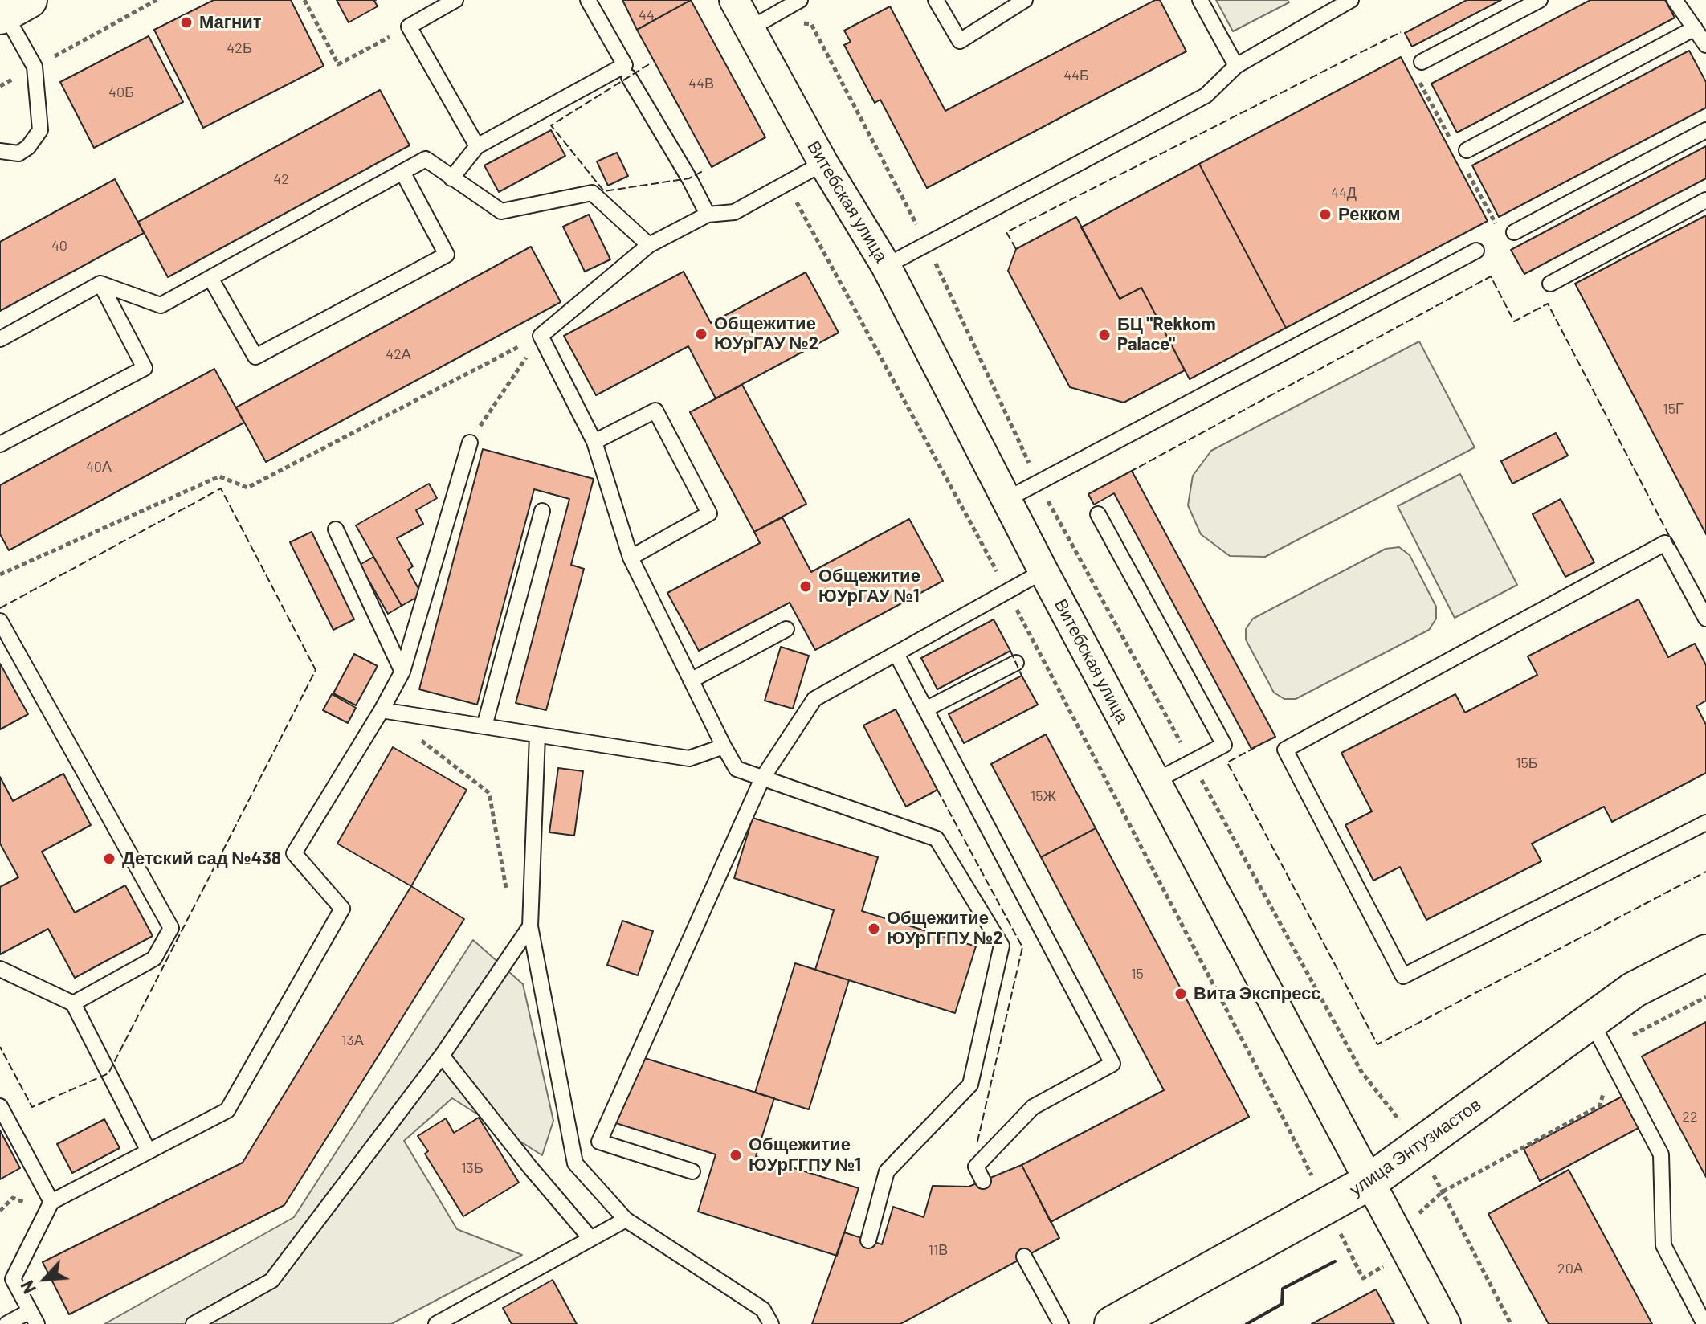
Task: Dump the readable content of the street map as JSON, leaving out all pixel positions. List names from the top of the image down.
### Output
{
  "streets": {
    "main road": ["улица Энтузиастов"],
    "street": ["Витебская улица"]
  },
  "crossings": [
    ["Витебская улица", "улица Энтузиастов"]
  ],
  "places": [
    "Магнит",
    "Рекком",
    "Общежитие ЮУрГАУ №2",
    "БЦ \"Rekkom Palace\"",
    "Общежитие ЮУрГАУ №1",
    "Детский сад №438",
    "Общежитие ЮУрГГПУ №2",
    "Вита Экспресс",
    "Общежитие ЮУрГГПУ №1"
  ],
  "house_numbers": [
    "44",
    "42Б",
    "44Б",
    "44В",
    "40Б",
    "42",
    "44Д",
    "40",
    "42А",
    "15Г",
    "40А",
    "15Б",
    "15Ж",
    "15",
    "13А",
    "22",
    "13Б",
    "11В",
    "20А"
  ],
  "north": "bottom left"
}
